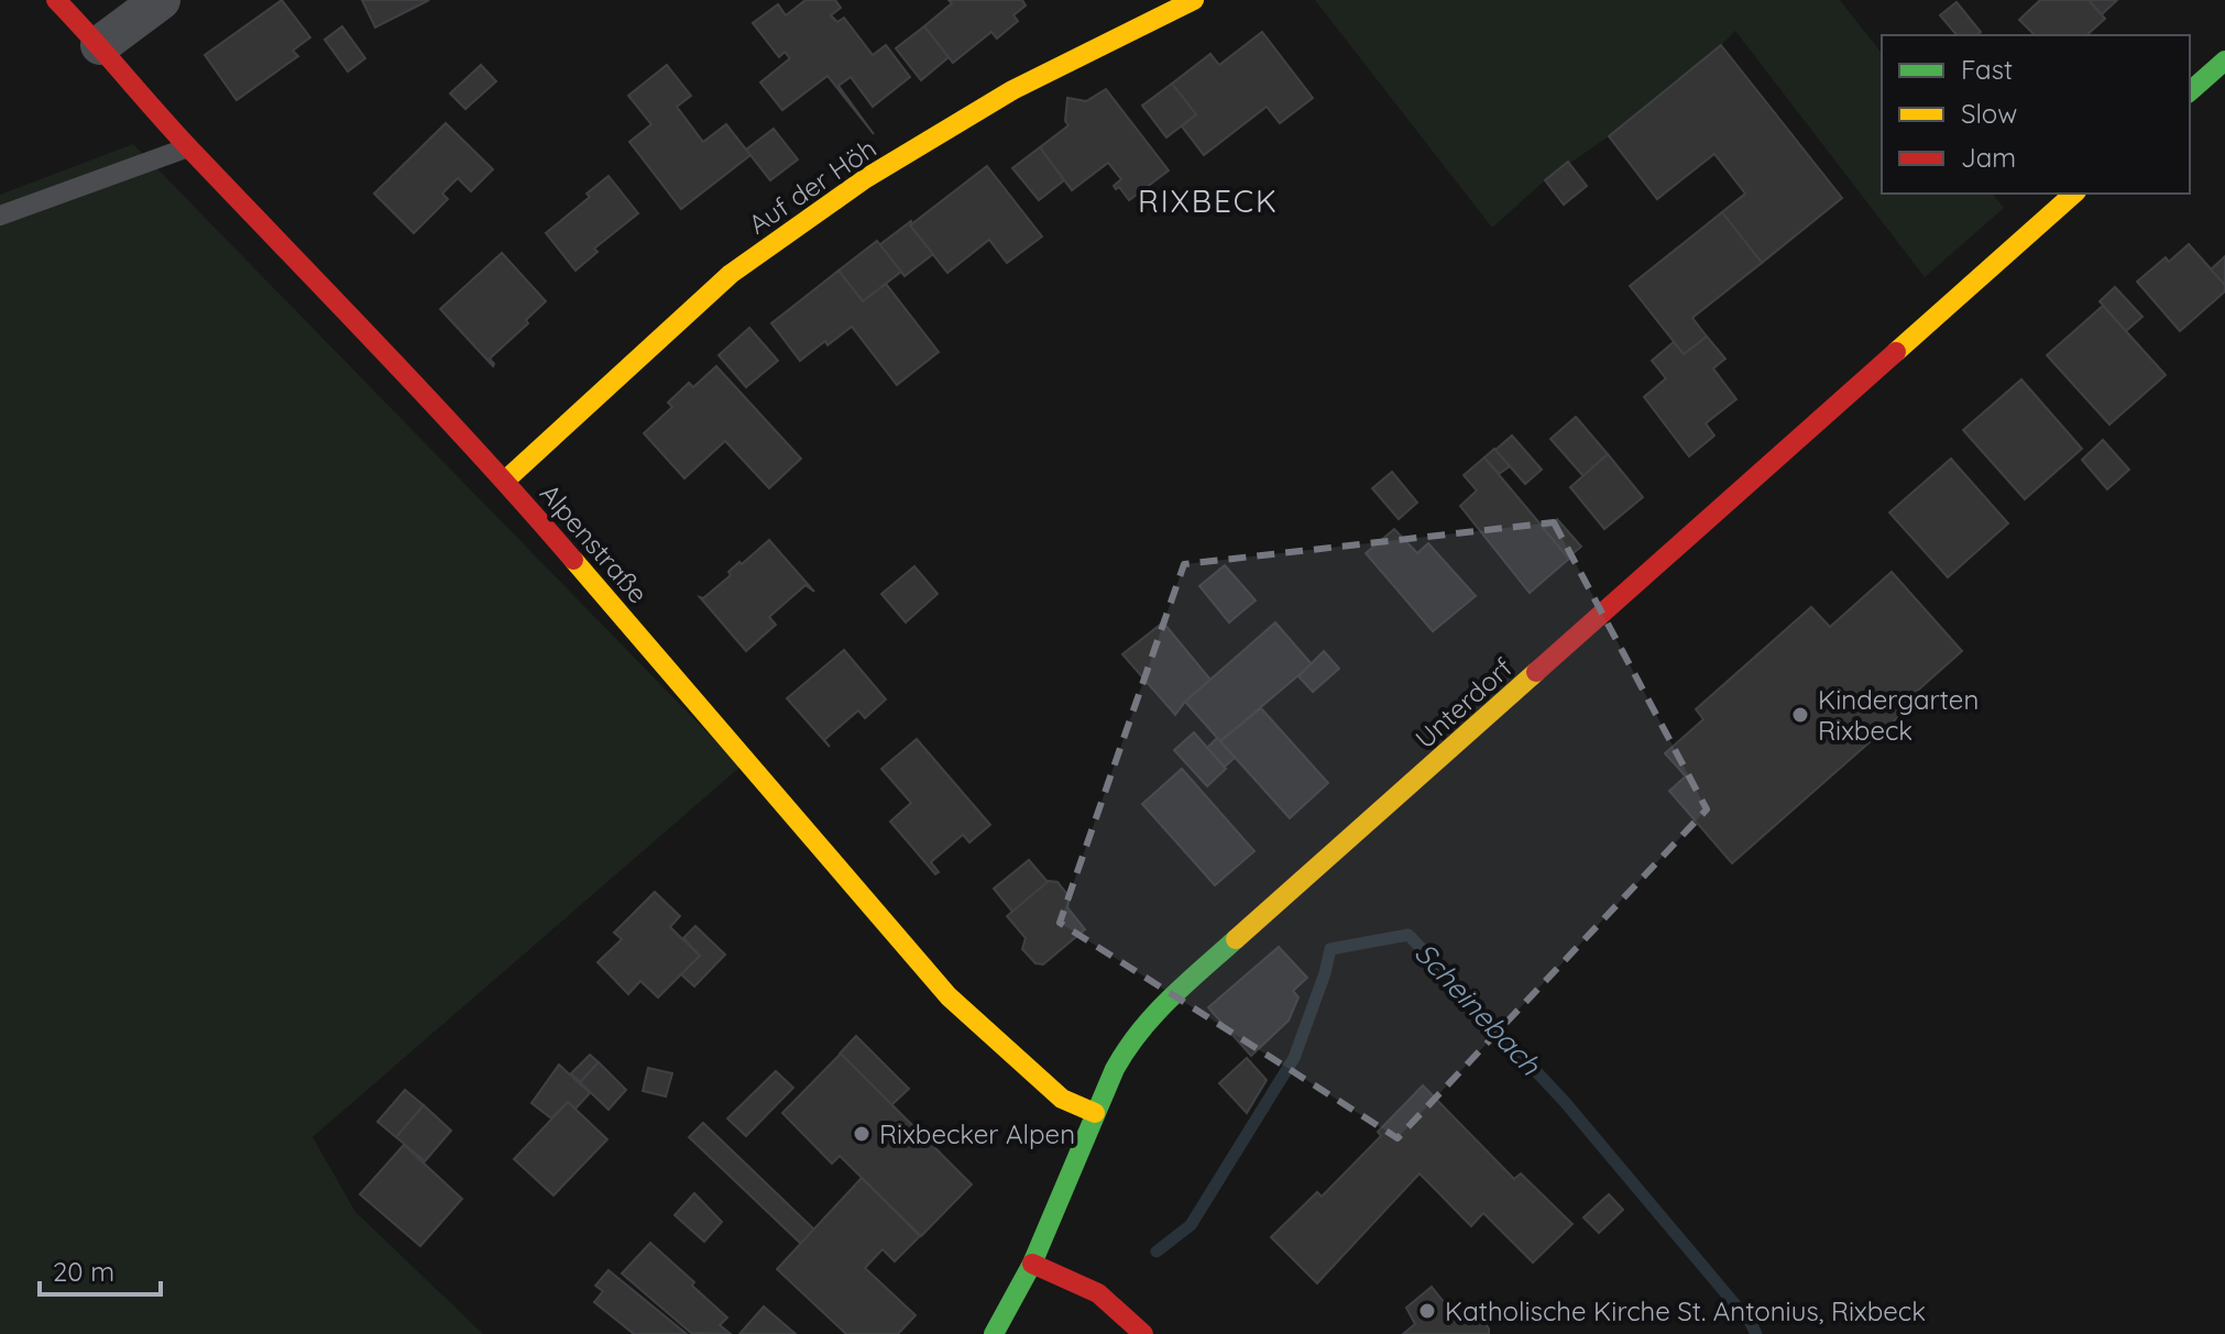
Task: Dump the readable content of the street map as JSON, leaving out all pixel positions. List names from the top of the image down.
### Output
{
  "streets": {
    "street": ["Auf der Höh", "Alpenstraße", "Unterdorf"]
  },
  "crossings": [
    ["Auf der Höh", "Alpenstraße"],
    ["Alpenstraße", "Unterdorf"]
  ],
  "districts": ["RIXBECK"],
  "water": ["Scheinebach"],
  "places": ["Kindergarten Rixbeck", "Rixbecker Alpen", "Katholische Kirche St. Antonius, Rixbeck"],
  "legend": ["Fast", "Slow", "Jam"],
  "scale_bar": "20 m"
}
